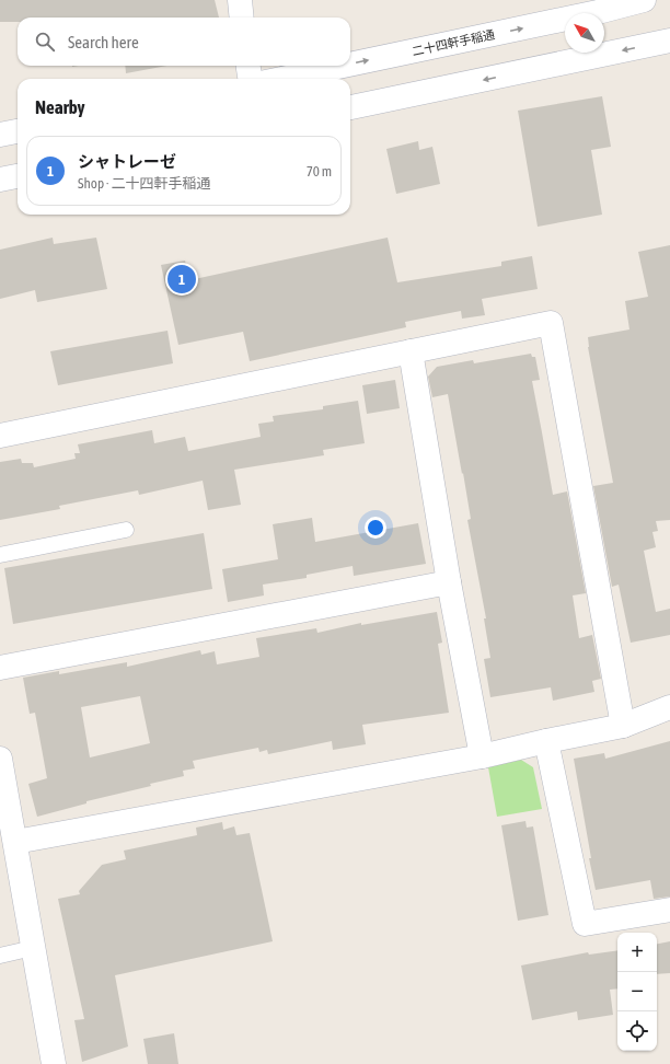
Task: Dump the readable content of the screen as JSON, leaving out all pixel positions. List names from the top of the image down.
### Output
{
  "streets": {
    "street": ["二十四軒手稲通"]
  },
  "north": "top left",
  "page": {
    "search": "Search here",
    "heading": "Nearby",
    "list": [
      {
        "mark": "1",
        "name": "シャトレーゼ",
        "note": "Shop · 二十四軒手稲通",
        "value": "70 m"
      }
    ],
    "pins": "1",
    "map_buttons": ["+", "−"]
  }
}
